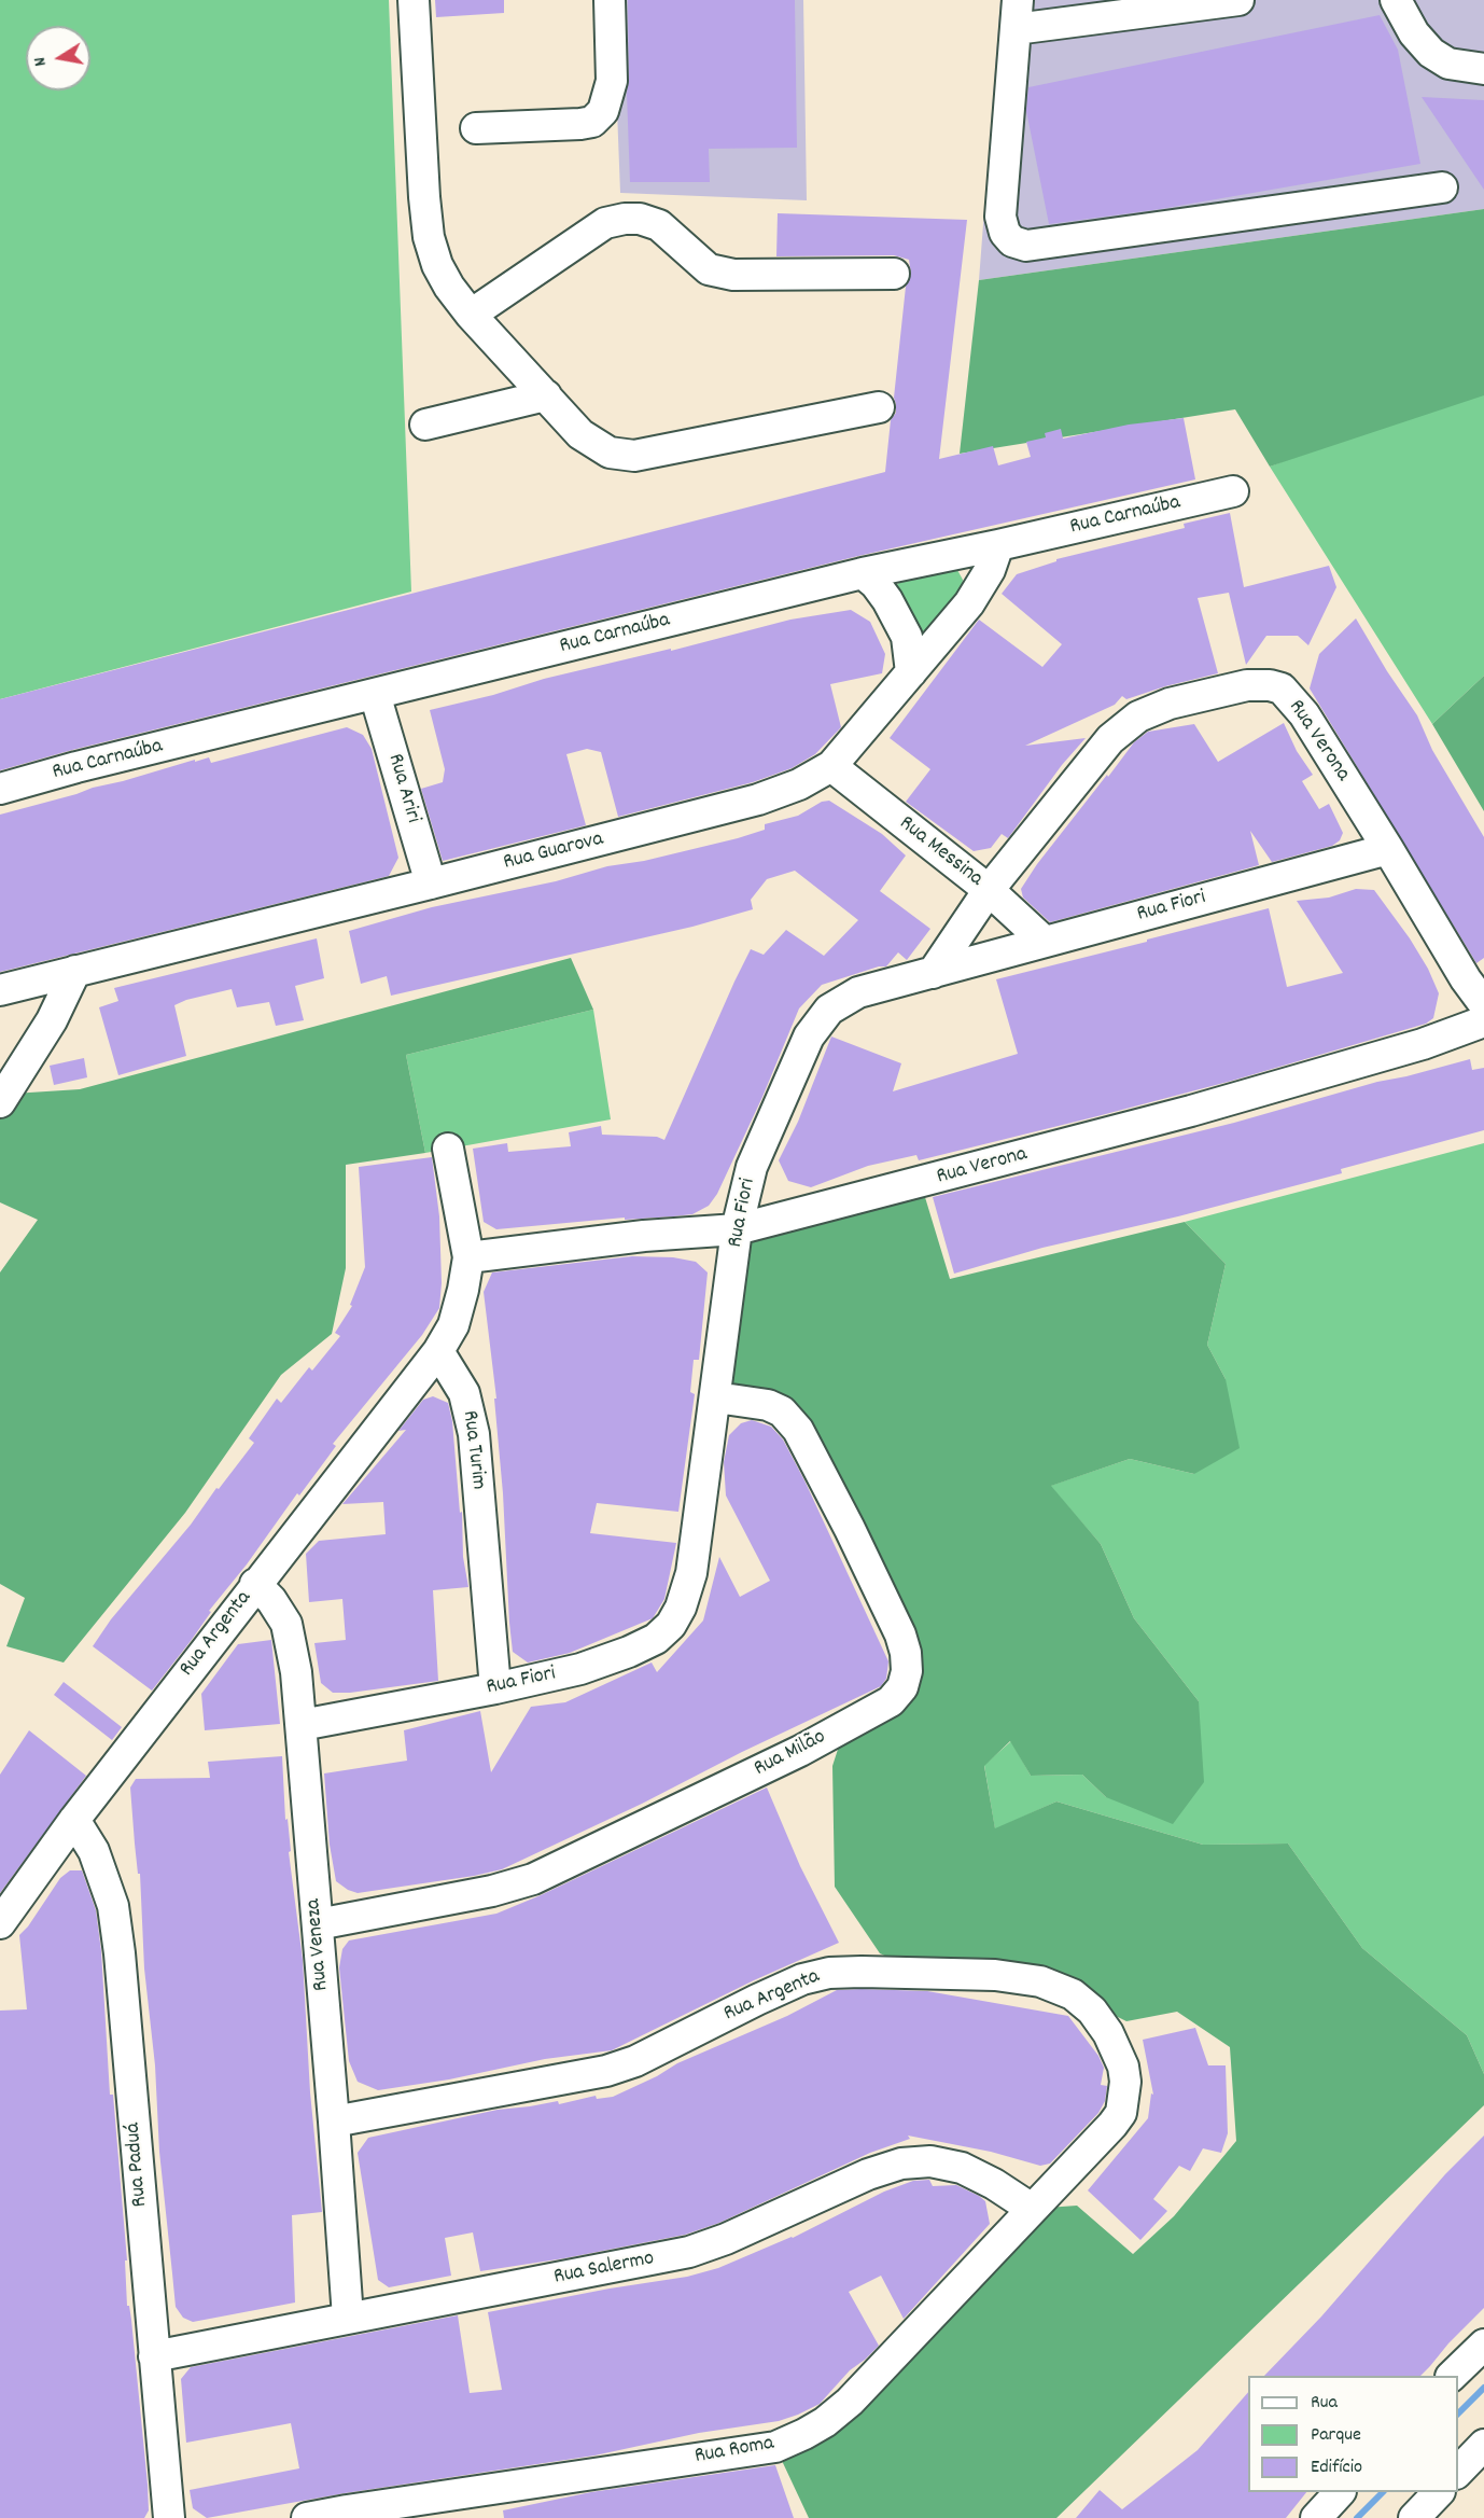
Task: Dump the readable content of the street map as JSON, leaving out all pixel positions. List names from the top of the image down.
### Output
{
  "streets": {
    "street": [
      "Rua Carnaúba",
      "Rua Verona",
      "Rua Ariri",
      "Rua Guarova",
      "Rua Messina",
      "Rua Fiori",
      "Rua Turim",
      "Rua Argenta",
      "Rua Milão",
      "Rua Veneza",
      "Rua Paduá",
      "Rua Salermo",
      "Rua Roma"
    ]
  },
  "crossings": [
    ["Rua Carnaúba", "Rua Ariri"],
    ["Rua Carnaúba", "Rua Guarova"],
    ["Rua Verona", "Rua Messina"],
    ["Rua Verona", "Rua Fiori"],
    ["Rua Ariri", "Rua Guarova"],
    ["Rua Guarova", "Rua Messina"],
    ["Rua Messina", "Rua Fiori"],
    ["Rua Fiori", "Rua Turim"],
    ["Rua Fiori", "Rua Milão"],
    ["Rua Fiori", "Rua Veneza"],
    ["Rua Turim", "Rua Argenta"],
    ["Rua Argenta", "Rua Veneza"],
    ["Rua Argenta", "Rua Paduá"],
    ["Rua Argenta", "Rua Roma"],
    ["Rua Milão", "Rua Veneza"],
    ["Rua Veneza", "Rua Salermo"],
    ["Rua Paduá", "Rua Salermo"],
    ["Rua Salermo", "Rua Roma"]
  ],
  "legend": ["Rua", "Parque", "Edifício"],
  "north": "left"
}
